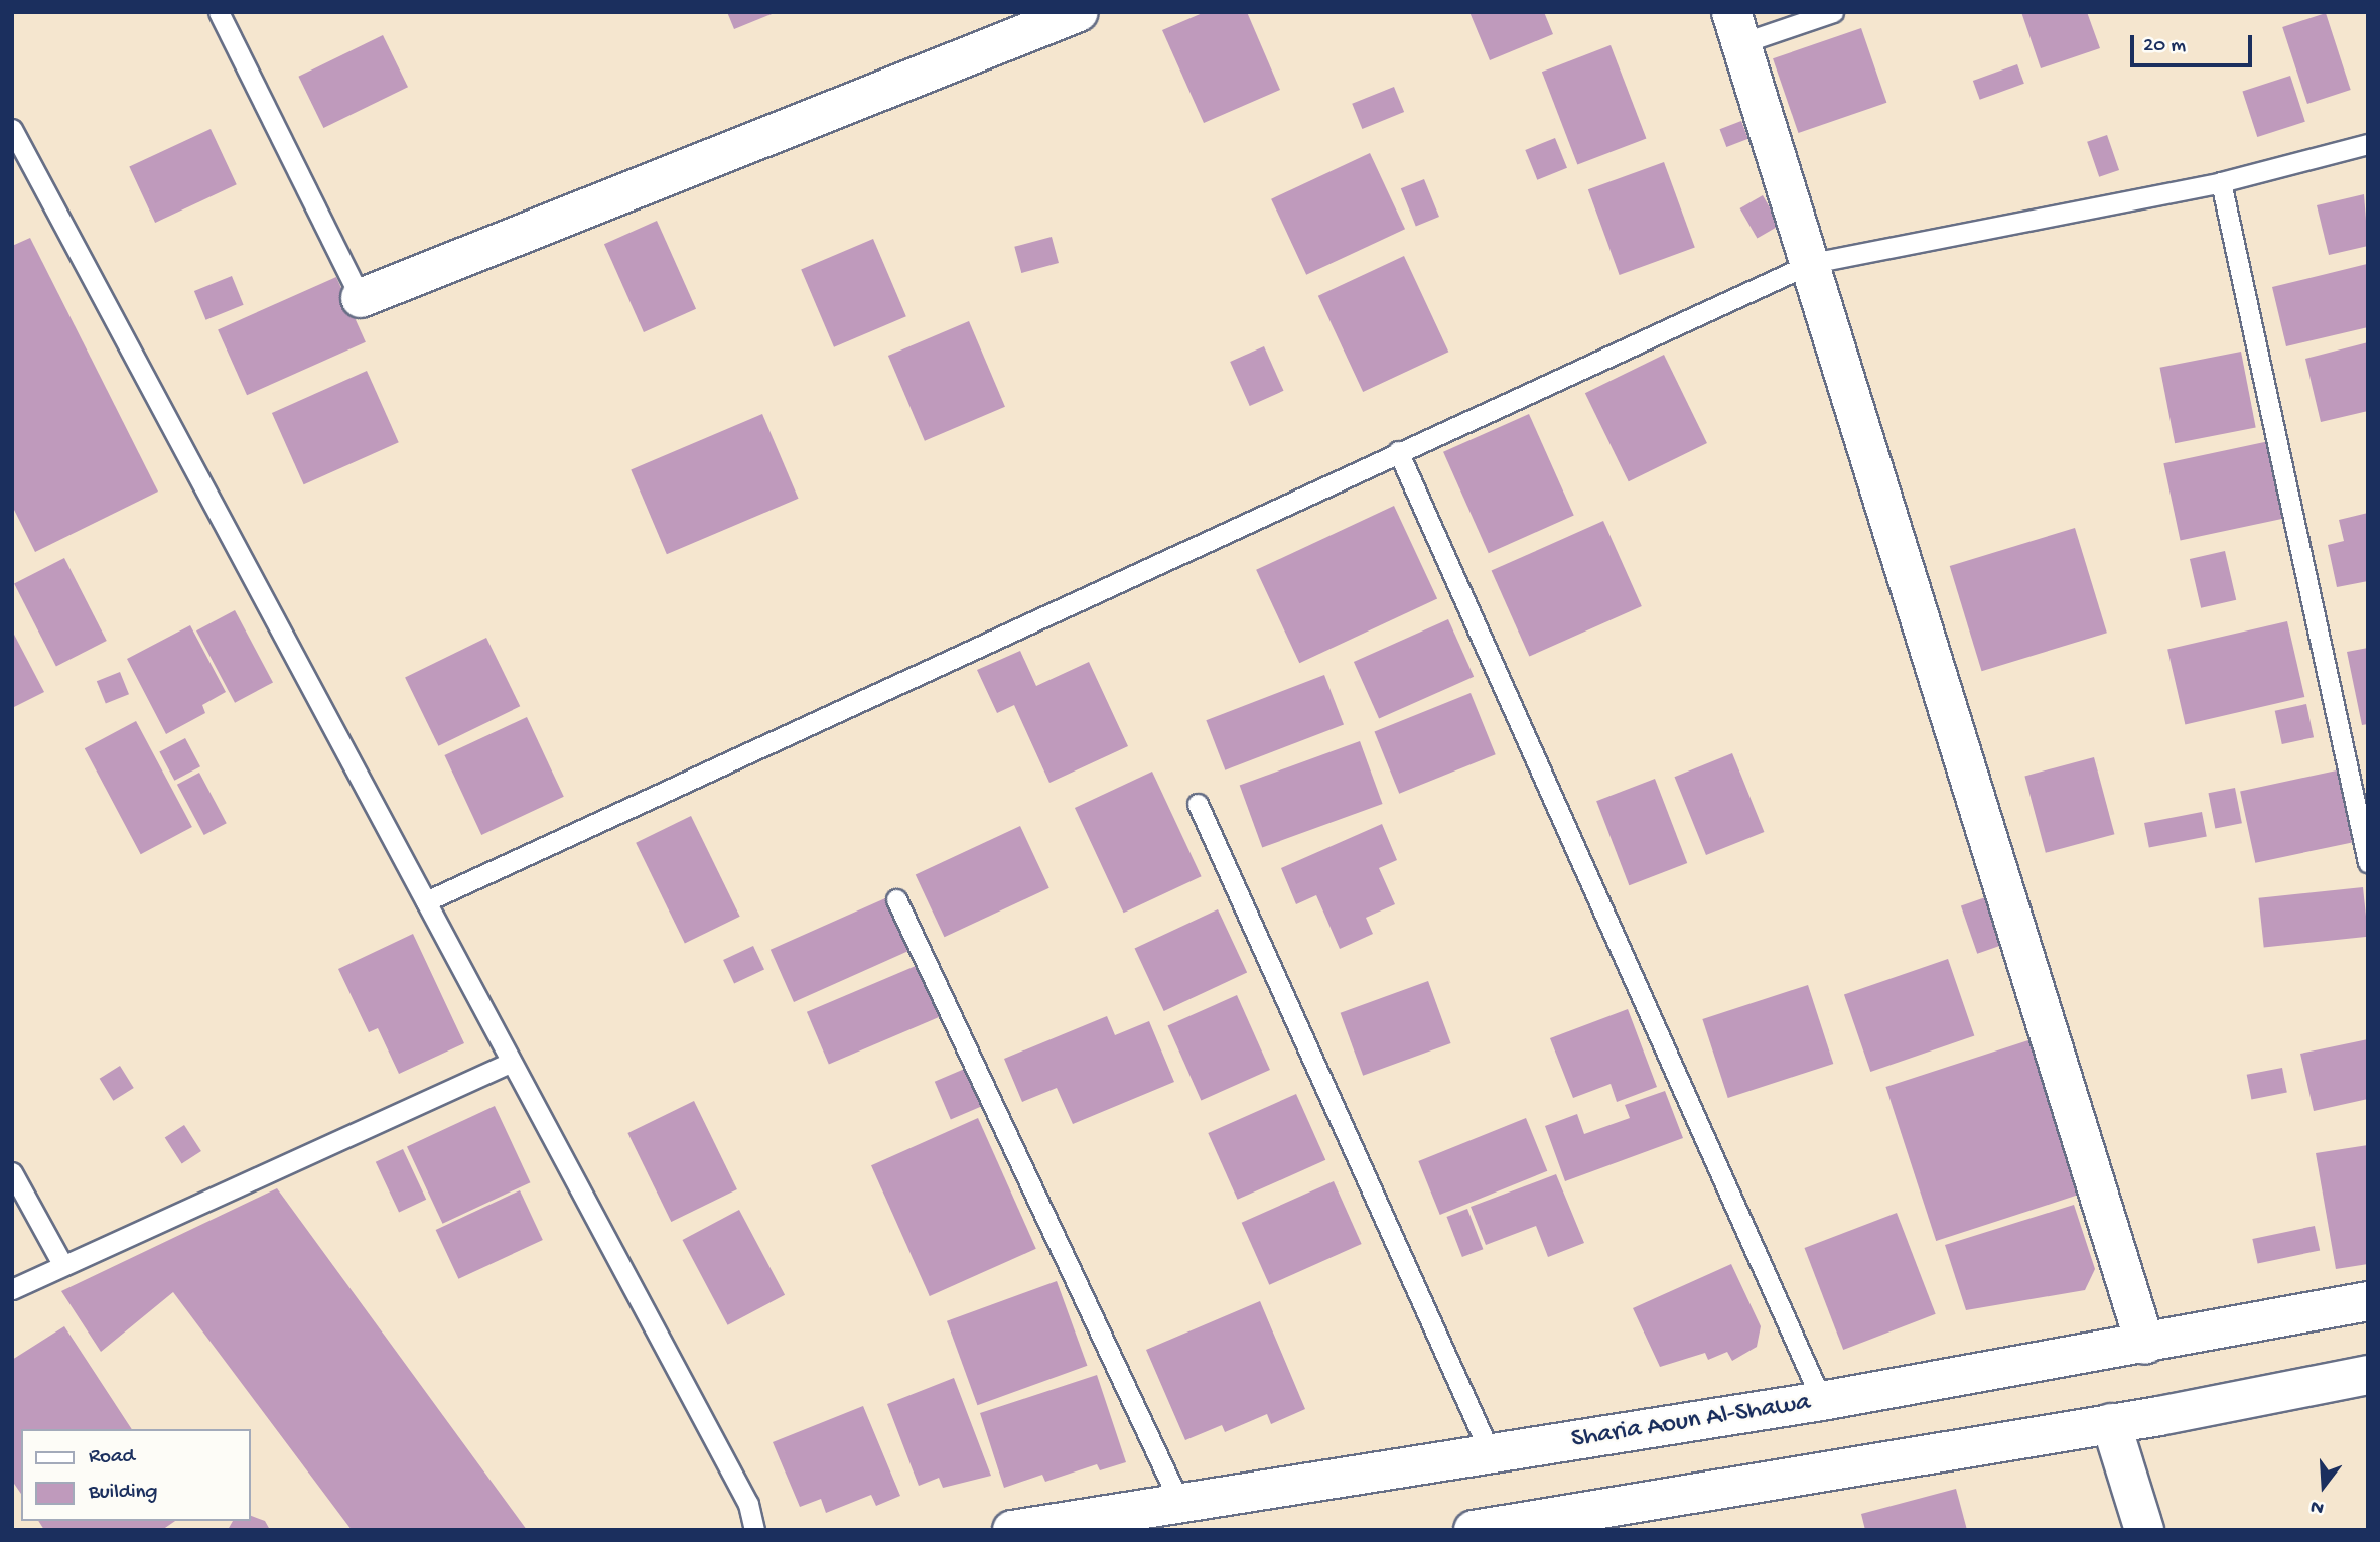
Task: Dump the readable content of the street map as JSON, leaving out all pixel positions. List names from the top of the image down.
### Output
{
  "streets": {
    "main road": ["Sharia Aoun Al-Shawa"]
  },
  "legend": ["Road", "Building"],
  "scale_bar": "20 m",
  "north": "bottom"
}
